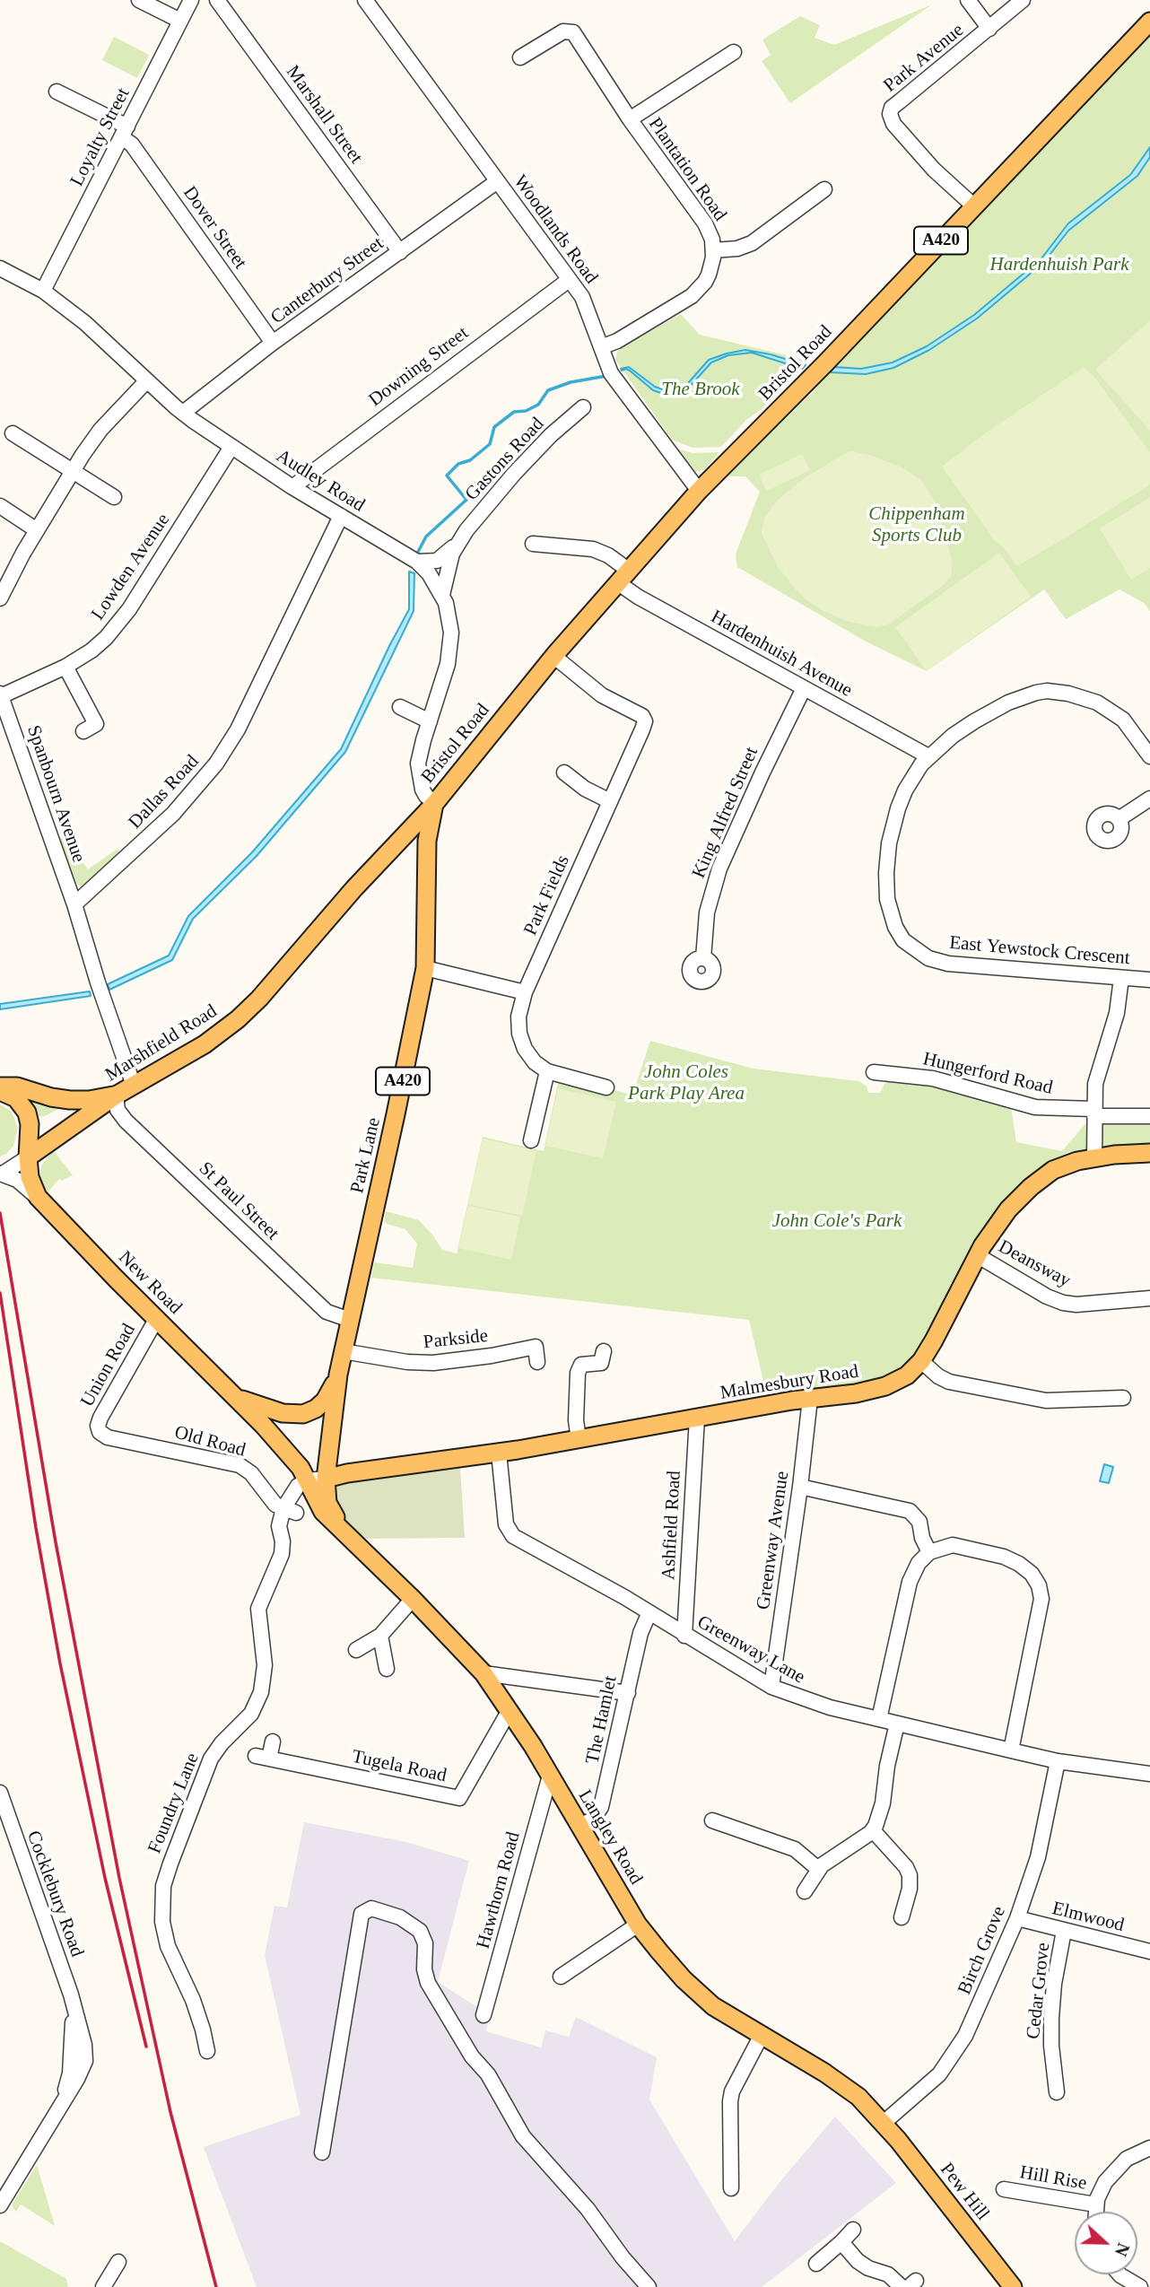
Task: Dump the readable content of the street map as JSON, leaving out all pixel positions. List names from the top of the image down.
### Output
{
  "streets": {
    "main road": [
      "A420",
      "Bristol Road",
      "Marshfield Road",
      "Park Lane",
      "New Road",
      "Malmesbury Road",
      "Langley Road",
      "Pew Hill"
    ],
    "street": [
      "Park Avenue",
      "Marshall Street",
      "Loyalty Street",
      "Plantation Road",
      "Dover Street",
      "Woodlands Road",
      "Canterbury Street",
      "Downing Street",
      "Gastons Road",
      "Audley Road",
      "Lowden Avenue",
      "Hardenhuish Avenue",
      "Dallas Road",
      "Spanbourn Avenue",
      "King Alfred Street",
      "Park Fields",
      "East Yewstock Crescent",
      "Hungerford Road",
      "St Paul Street",
      "Deansway",
      "Parkside",
      "Union Road",
      "Old Road",
      "Ashfield Road",
      "Greenway Avenue",
      "Greenway Lane",
      "The Hamlet",
      "Tugela Road",
      "Foundry Lane",
      "Hawthorn Road",
      "Cocklebury Road",
      "Elmwood",
      "Birch Grove",
      "Cedar Grove",
      "Hill Rise"
    ]
  },
  "crossings": [
    ["Park Avenue", "Bristol Road"],
    ["Marshall Street", "Canterbury Street"],
    ["Loyalty Street", "Dover Street"],
    ["Loyalty Street", "Audley Road"],
    ["Plantation Road", "Woodlands Road"],
    ["Dover Street", "Canterbury Street"],
    ["Woodlands Road", "Canterbury Street"],
    ["Woodlands Road", "Bristol Road"],
    ["Woodlands Road", "Downing Street"],
    ["A420", "Marshfield Road"],
    ["A420", "St Paul Street"],
    ["A420", "New Road"],
    ["Canterbury Street", "Audley Road"],
    ["Bristol Road", "Audley Road"],
    ["Bristol Road", "Hardenhuish Avenue"],
    ["Bristol Road", "Park Fields"],
    ["Bristol Road", "Marshfield Road"],
    ["Bristol Road", "Park Lane"],
    ["Downing Street", "Audley Road"],
    ["Gastons Road", "Audley Road"],
    ["Audley Road", "Lowden Avenue"],
    ["Audley Road", "Dallas Road"],
    ["Audley Road", "Marshfield Road"],
    ["Audley Road", "Park Lane"],
    ["Lowden Avenue", "Spanbourn Avenue"],
    ["Hardenhuish Avenue", "King Alfred Street"],
    ["Hardenhuish Avenue", "East Yewstock Crescent"],
    ["Dallas Road", "Spanbourn Avenue"],
    ["Marshfield Road", "Park Lane"],
    ["Marshfield Road", "St Paul Street"],
    ["Marshfield Road", "New Road"],
    ["Park Lane", "St Paul Street"],
    ["Park Lane", "New Road"],
    ["Park Lane", "Parkside"],
    ["Park Lane", "Malmesbury Road"],
    ["Park Lane", "Langley Road"],
    ["Deansway", "Malmesbury Road"],
    ["New Road", "Union Road"],
    ["New Road", "Langley Road"],
    ["Union Road", "Old Road"],
    ["Malmesbury Road", "Ashfield Road"],
    ["Malmesbury Road", "Greenway Avenue"],
    ["Malmesbury Road", "Greenway Lane"],
    ["Malmesbury Road", "Langley Road"],
    ["Old Road", "Foundry Lane"],
    ["Ashfield Road", "Greenway Lane"],
    ["Greenway Avenue", "Greenway Lane"],
    ["Greenway Lane", "The Hamlet"],
    ["Greenway Lane", "Birch Grove"],
    ["The Hamlet", "Langley Road"],
    ["Tugela Road", "Langley Road"],
    ["Langley Road", "Hawthorn Road"],
    ["Langley Road", "Birch Grove"],
    ["Langley Road", "Pew Hill"],
    ["Elmwood", "Birch Grove"],
    ["Elmwood", "Cedar Grove"],
    ["Birch Grove", "Pew Hill"]
  ],
  "parks": [
    "Hardenhuish Park",
    "The Brook",
    "Chippenham Sports Club",
    "John Coles Park Play Area",
    "John Cole's Park"
  ],
  "north": "right"
}
